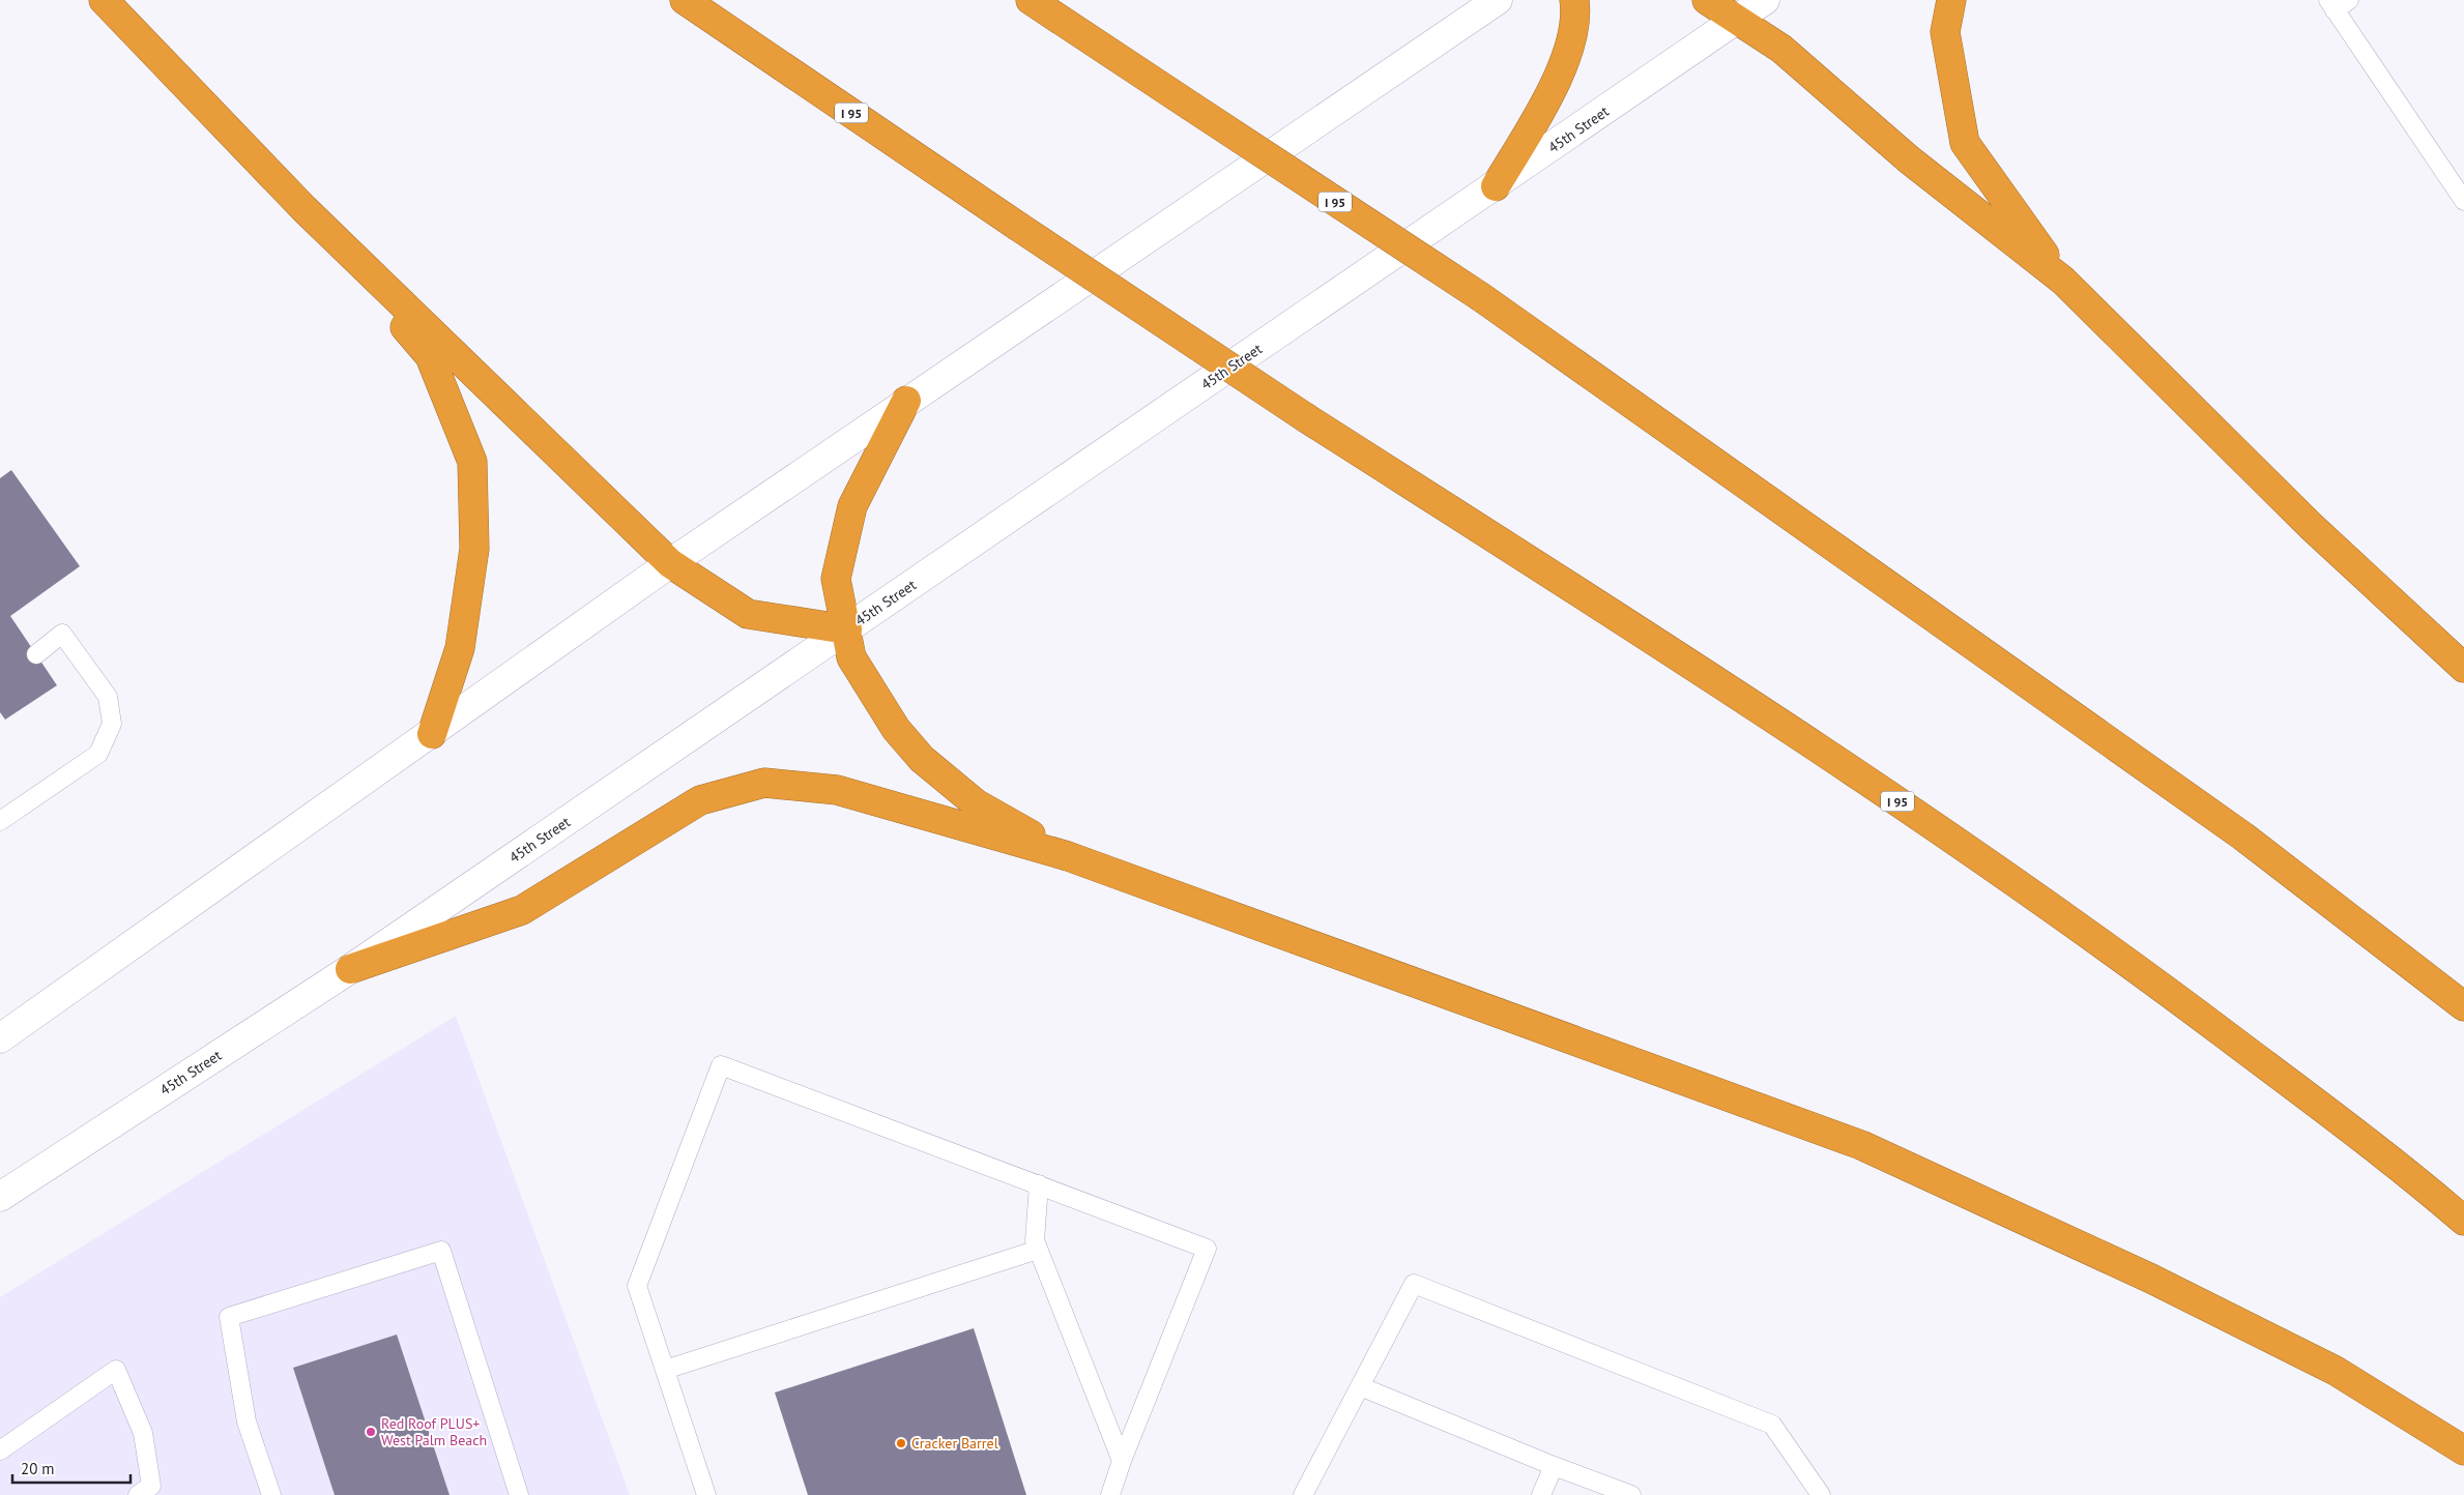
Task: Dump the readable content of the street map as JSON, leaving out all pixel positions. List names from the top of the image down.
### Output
{
  "streets": {
    "highway": ["I 95"],
    "main road": ["45th Street"]
  },
  "places": ["Red Roof PLUS+ West Palm Beach", "Cracker Barrel"],
  "scale_bar": "20 m"
}
